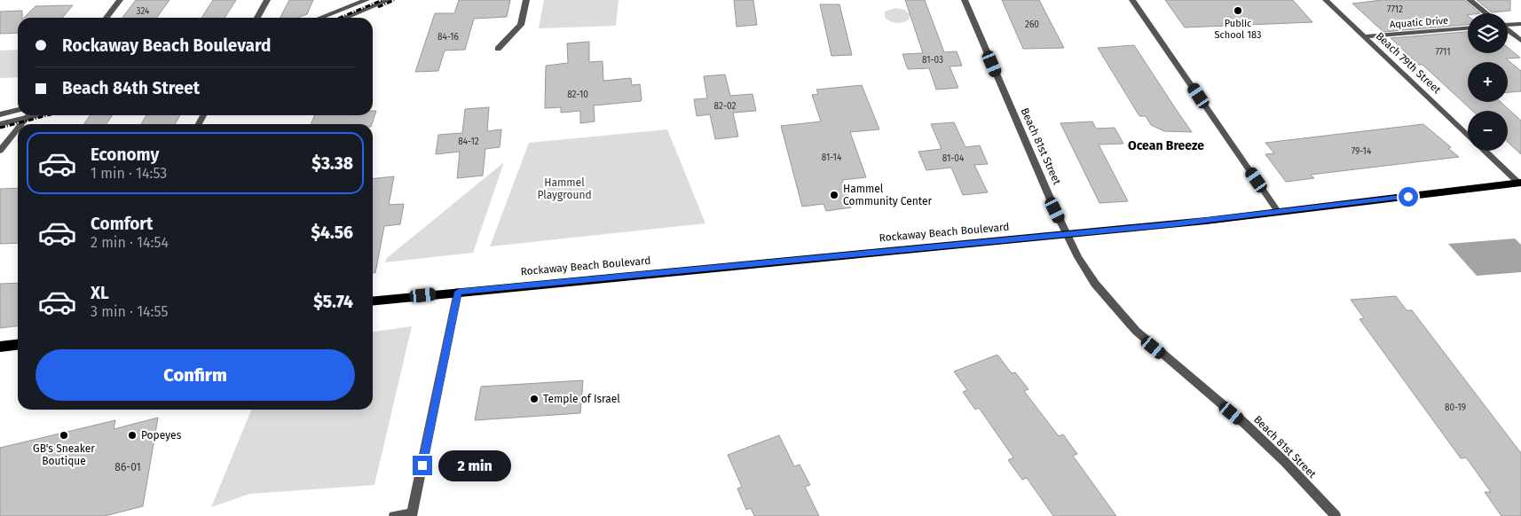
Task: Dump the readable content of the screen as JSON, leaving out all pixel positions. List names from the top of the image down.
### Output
{
  "streets": {
    "main road": ["Rockaway Beach Boulevard"],
    "street": ["Aquatic Drive", "Beach 79th Street", "Beach 81st Street"]
  },
  "crossings": [
    ["Aquatic Drive", "Beach 79th Street"],
    ["Beach 79th Street", "Rockaway Beach Boulevard"],
    ["Beach 81st Street", "Rockaway Beach Boulevard"]
  ],
  "districts": ["Ocean Breeze"],
  "parks": ["Hammel Playground"],
  "places": [
    "Public School 183",
    "Hammel Community Center",
    "Temple of Israel",
    "GB's Sneaker Boutique",
    "Popeyes"
  ],
  "house_numbers": [
    "7712",
    "324",
    "260",
    "84-16",
    "7711",
    "81-03",
    "82-10",
    "82-02",
    "84-12",
    "79-14",
    "81-14",
    "81-04",
    "80-19",
    "86-01"
  ],
  "page": {
    "map_buttons": ["+", "−"],
    "banner": ["Rockaway Beach Boulevard", "Beach 84th Street"],
    "list": [
      {
        "name": "Economy",
        "note": "1 min · 14:53",
        "value": "$3.38"
      },
      {
        "name": "Comfort",
        "note": "2 min · 14:54",
        "value": "$4.56"
      },
      {
        "name": "XL",
        "note": "3 min · 14:55",
        "value": "$5.74"
      }
    ],
    "buttons": "Confirm",
    "bubble": "2 min"
  }
}
